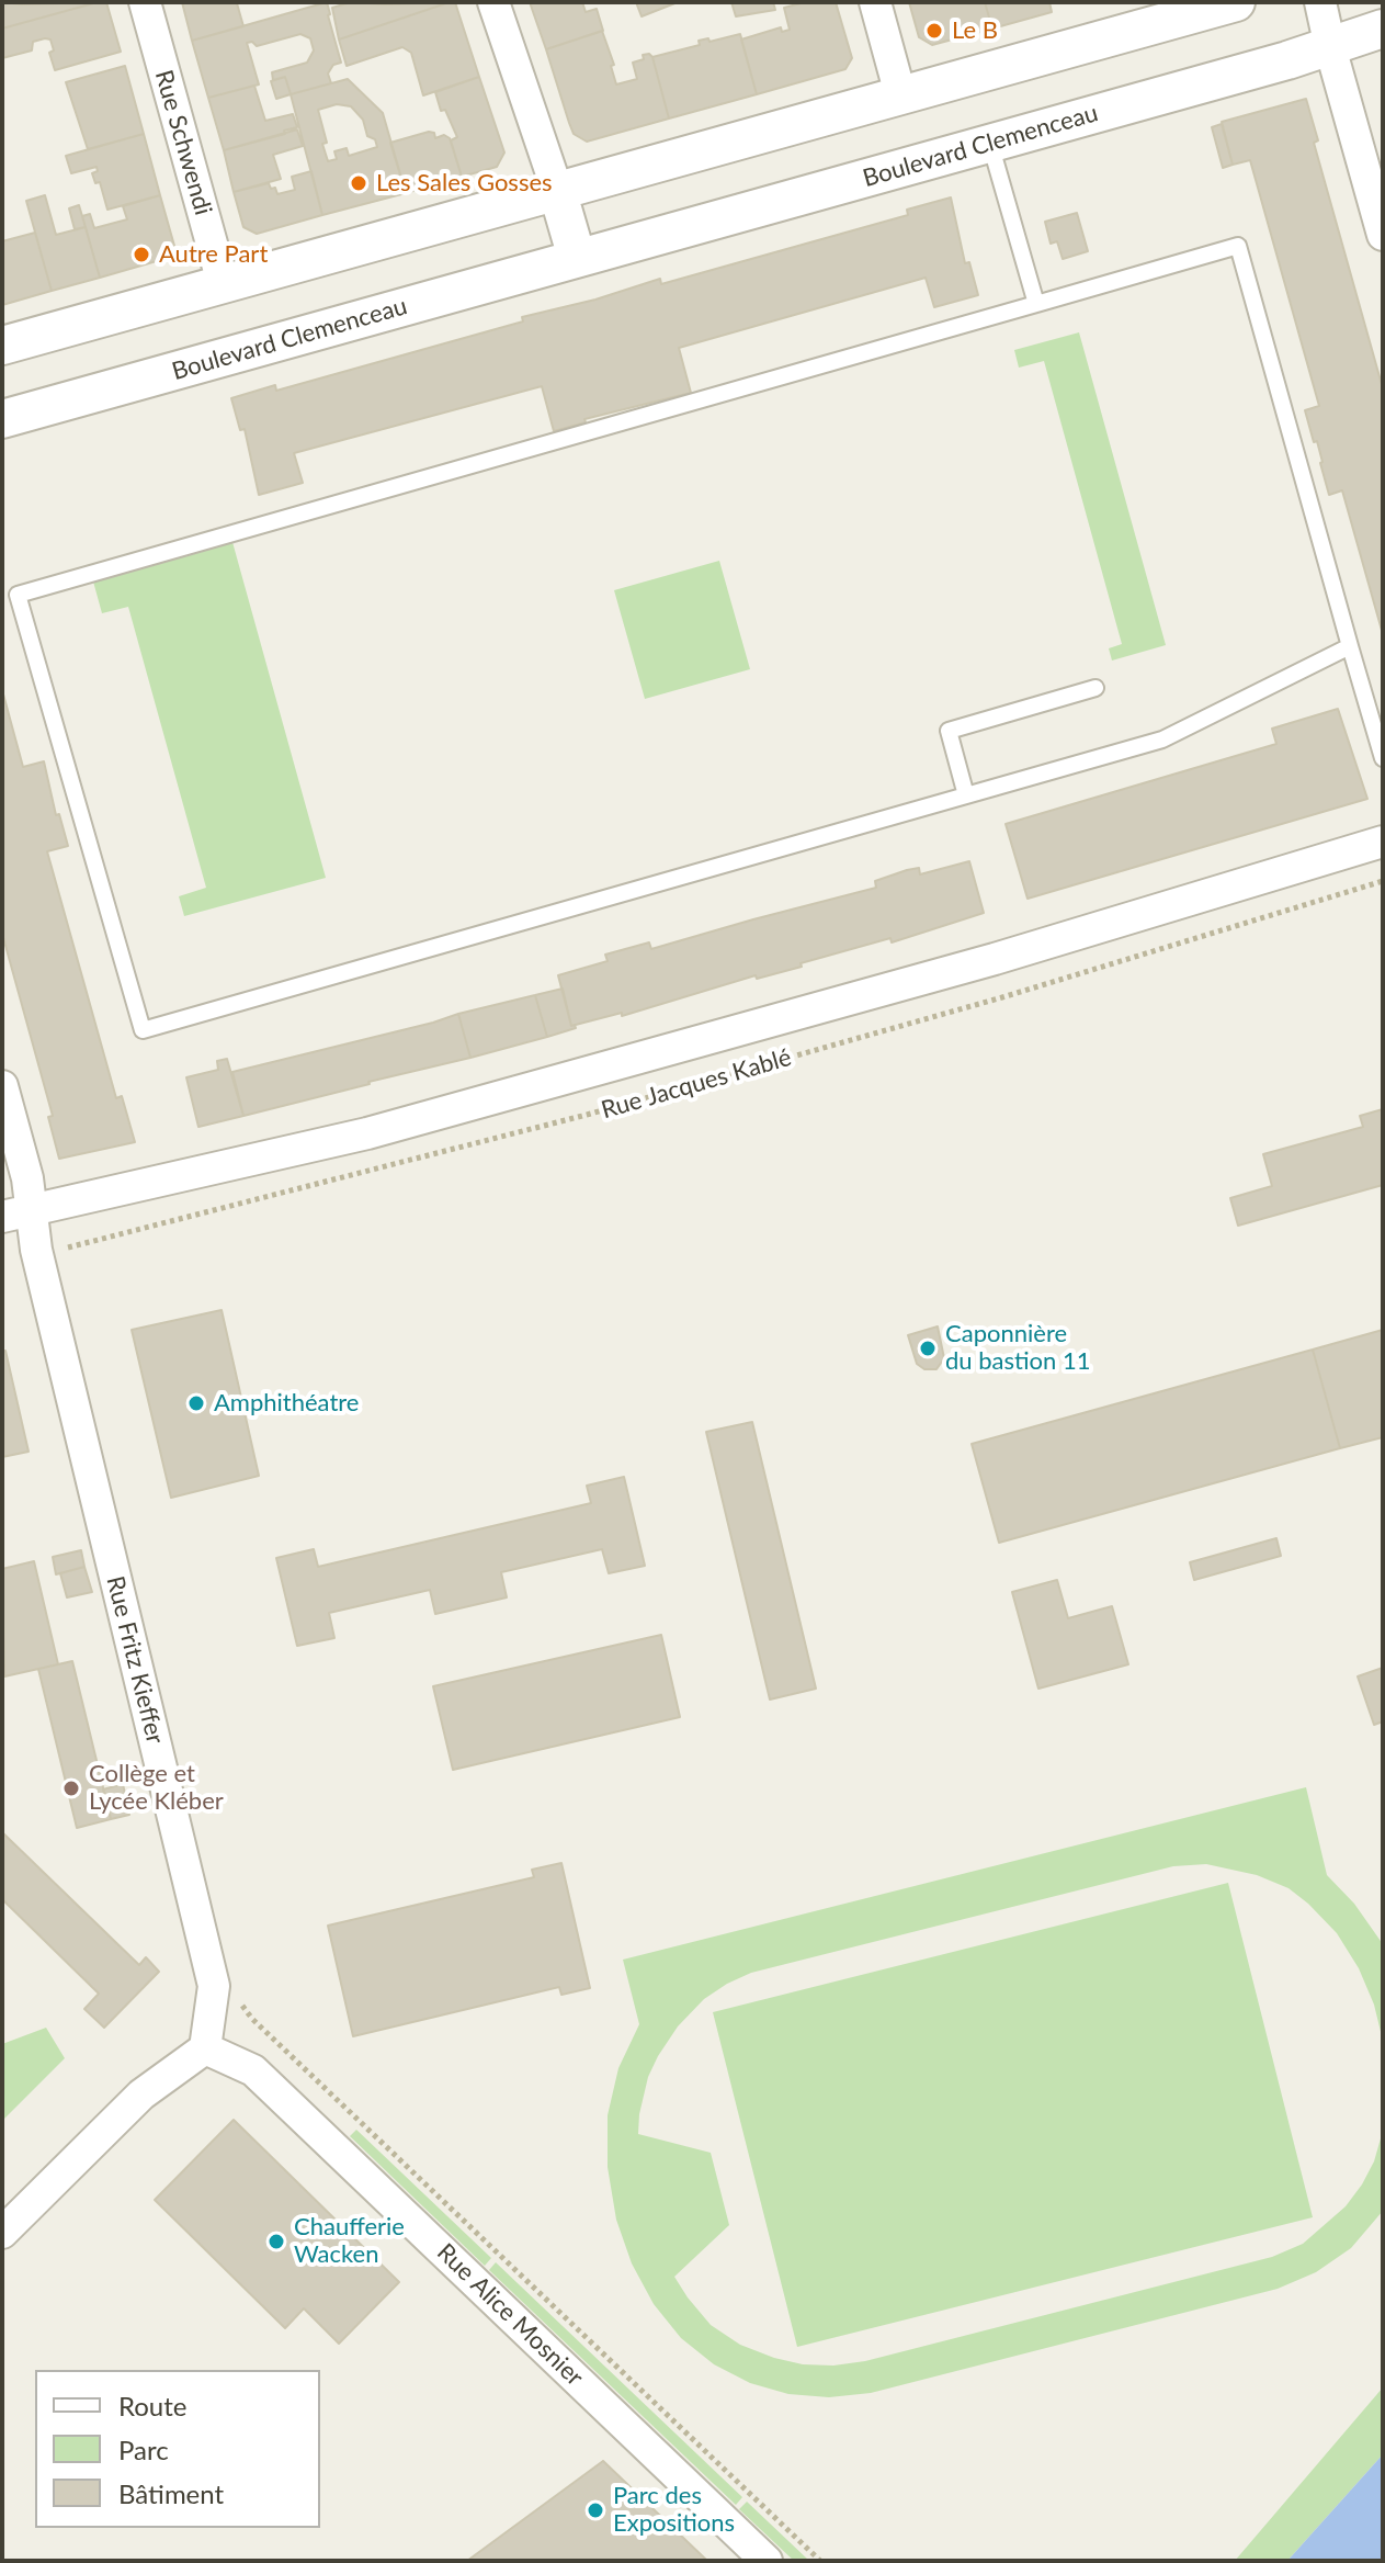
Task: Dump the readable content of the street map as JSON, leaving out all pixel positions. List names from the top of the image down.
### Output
{
  "streets": {
    "street": [
      "Rue Schwendi",
      "Boulevard Clemenceau",
      "Rue Jacques Kablé",
      "Rue Fritz Kieffer",
      "Rue Alice Mosnier"
    ]
  },
  "crossings": [
    ["Rue Jacques Kablé", "Rue Fritz Kieffer"],
    ["Rue Fritz Kieffer", "Rue Alice Mosnier"]
  ],
  "places": [
    "Le B",
    "Les Sales Gosses",
    "Autre Part",
    "Caponnière du bastion 11",
    "Amphithéatre",
    "Collège et Lycée Kléber",
    "Chaufferie Wacken",
    "Parc des Expositions"
  ],
  "legend": ["Route", "Parc", "Bâtiment"]
}
